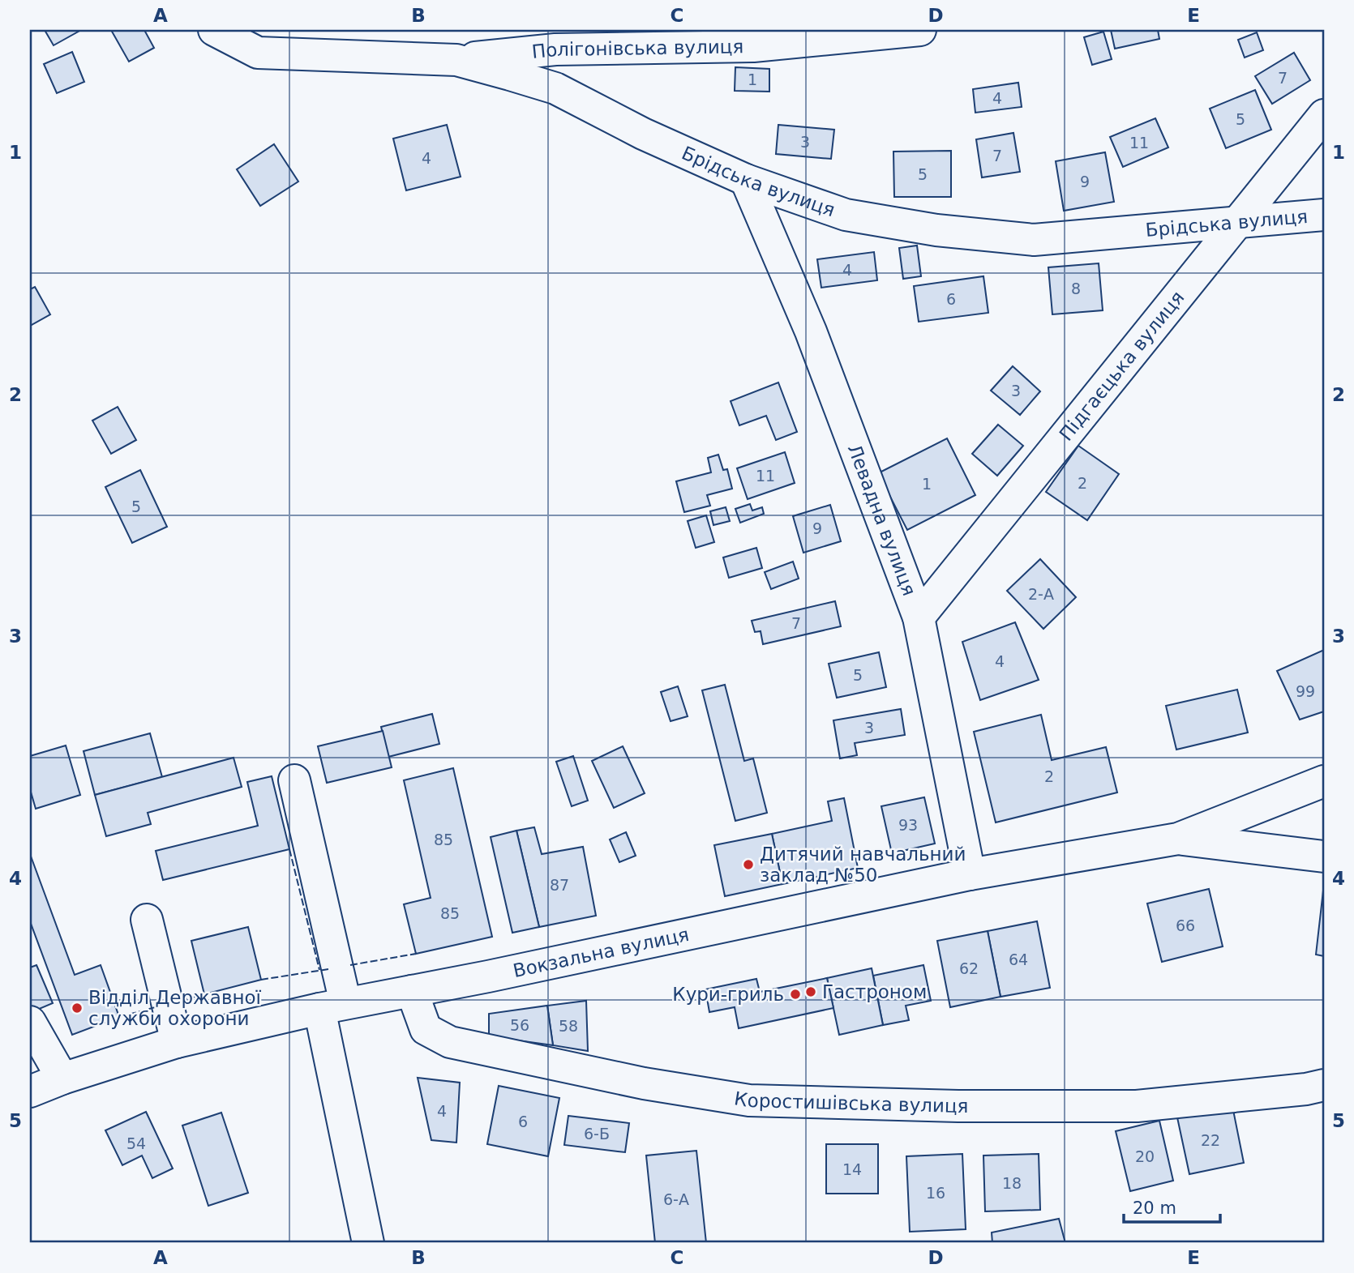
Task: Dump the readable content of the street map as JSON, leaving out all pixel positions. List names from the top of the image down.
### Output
{
  "streets": {
    "street": [
      "Полігонівська вулиця",
      "Брідська вулиця",
      "Підгаєцька вулиця",
      "Левадна вулиця",
      "Вокзальна вулиця",
      "Коростишівська вулиця"
    ]
  },
  "crossings": [
    ["Полігонівська вулиця", "Брідська вулиця"],
    ["Брідська вулиця", "Підгаєцька вулиця"],
    ["Брідська вулиця", "Левадна вулиця"],
    ["Підгаєцька вулиця", "Левадна вулиця"],
    ["Левадна вулиця", "Вокзальна вулиця"],
    ["Вокзальна вулиця", "Коростишівська вулиця"]
  ],
  "places": [
    "Дитячий навчальний заклад №50",
    "Гастроном",
    "Кури-гриль",
    "Відділ Державної служби охорони"
  ],
  "house_numbers": [
    "7",
    "1",
    "4",
    "5",
    "3",
    "11",
    "7",
    "4",
    "5",
    "9",
    "4",
    "8",
    "6",
    "3",
    "11",
    "2",
    "1",
    "5",
    "9",
    "2-А",
    "7",
    "4",
    "5",
    "99",
    "3",
    "2",
    "93",
    "85",
    "87",
    "85",
    "66",
    "64",
    "62",
    "56",
    "58",
    "4",
    "6",
    "6-Б",
    "22",
    "54",
    "20",
    "14",
    "18",
    "16",
    "6-А"
  ],
  "scale_bar": "20 m",
  "grid": {
    "columns": [
      "A",
      "B",
      "C",
      "D",
      "E"
    ],
    "rows": [
      "1",
      "2",
      "3",
      "4",
      "5"
    ]
  }
}
